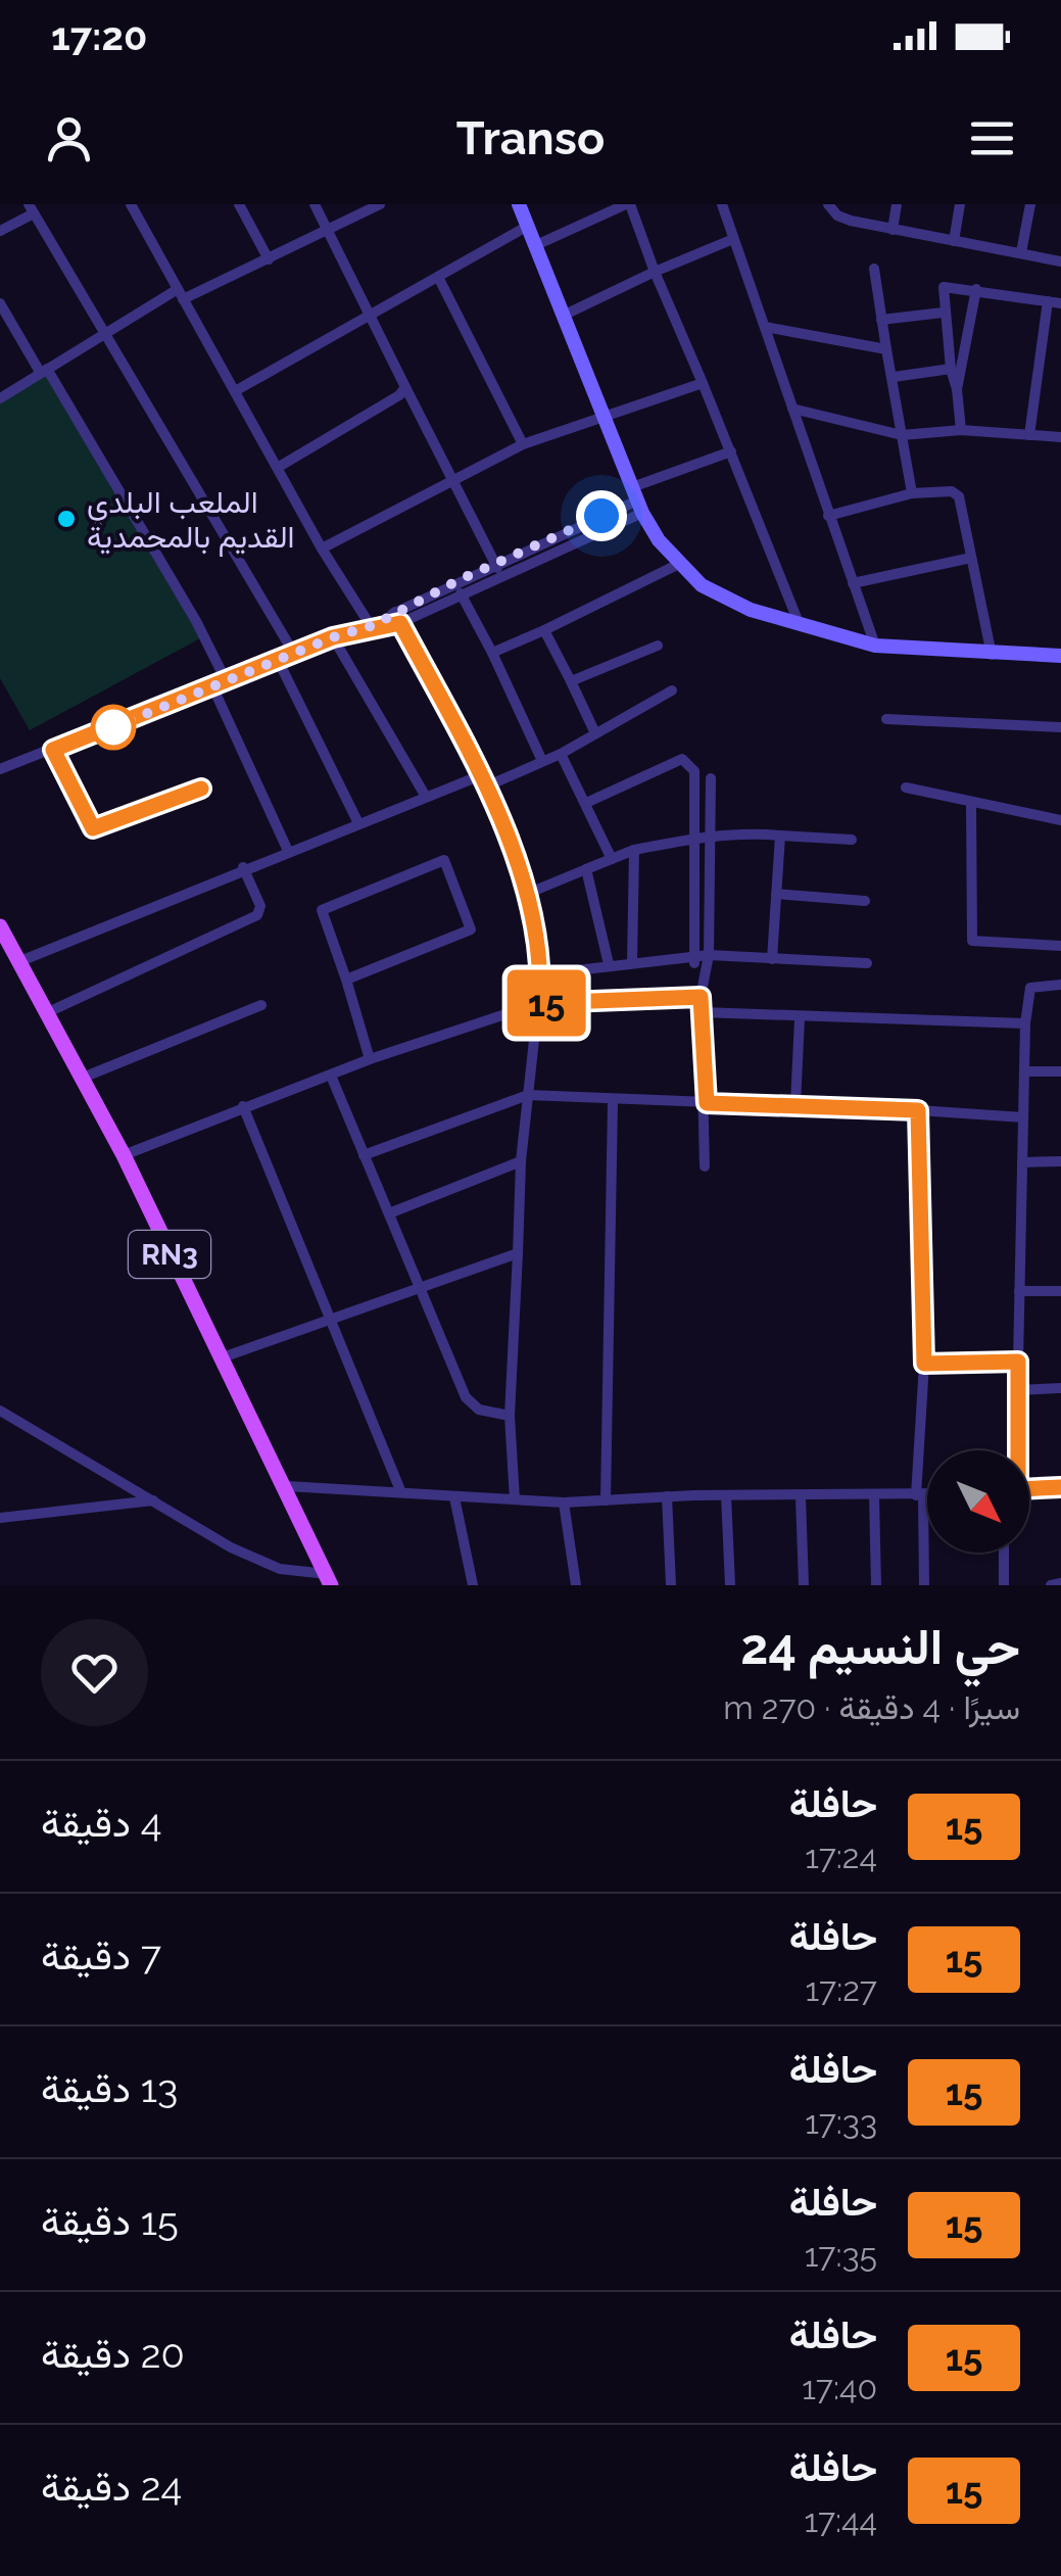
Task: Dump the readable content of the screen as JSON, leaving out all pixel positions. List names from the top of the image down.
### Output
{
  "streets": {
    "main road": ["RN3"]
  },
  "places": ["الملعب البلدي القديم بالمحمدية"],
  "lines": ["bus line 15"],
  "north": "bottom right",
  "page": {
    "status": "17:20",
    "header": "Transo",
    "on_map": "15",
    "heading": ["حي النسيم 24", "سيرًا · 4 دقيقة · 270 m"],
    "list": [
      {
        "mark": "15",
        "name": "حافلة",
        "note": "17:24",
        "value": "4 دقيقة"
      },
      {
        "mark": "15",
        "name": "حافلة",
        "note": "17:27",
        "value": "7 دقيقة"
      },
      {
        "mark": "15",
        "name": "حافلة",
        "note": "17:33",
        "value": "13 دقيقة"
      },
      {
        "mark": "15",
        "name": "حافلة",
        "note": "17:35",
        "value": "15 دقيقة"
      },
      {
        "mark": "15",
        "name": "حافلة",
        "note": "17:40",
        "value": "20 دقيقة"
      },
      {
        "mark": "15",
        "name": "حافلة",
        "note": "17:44",
        "value": "24 دقيقة"
      }
    ]
  }
}
